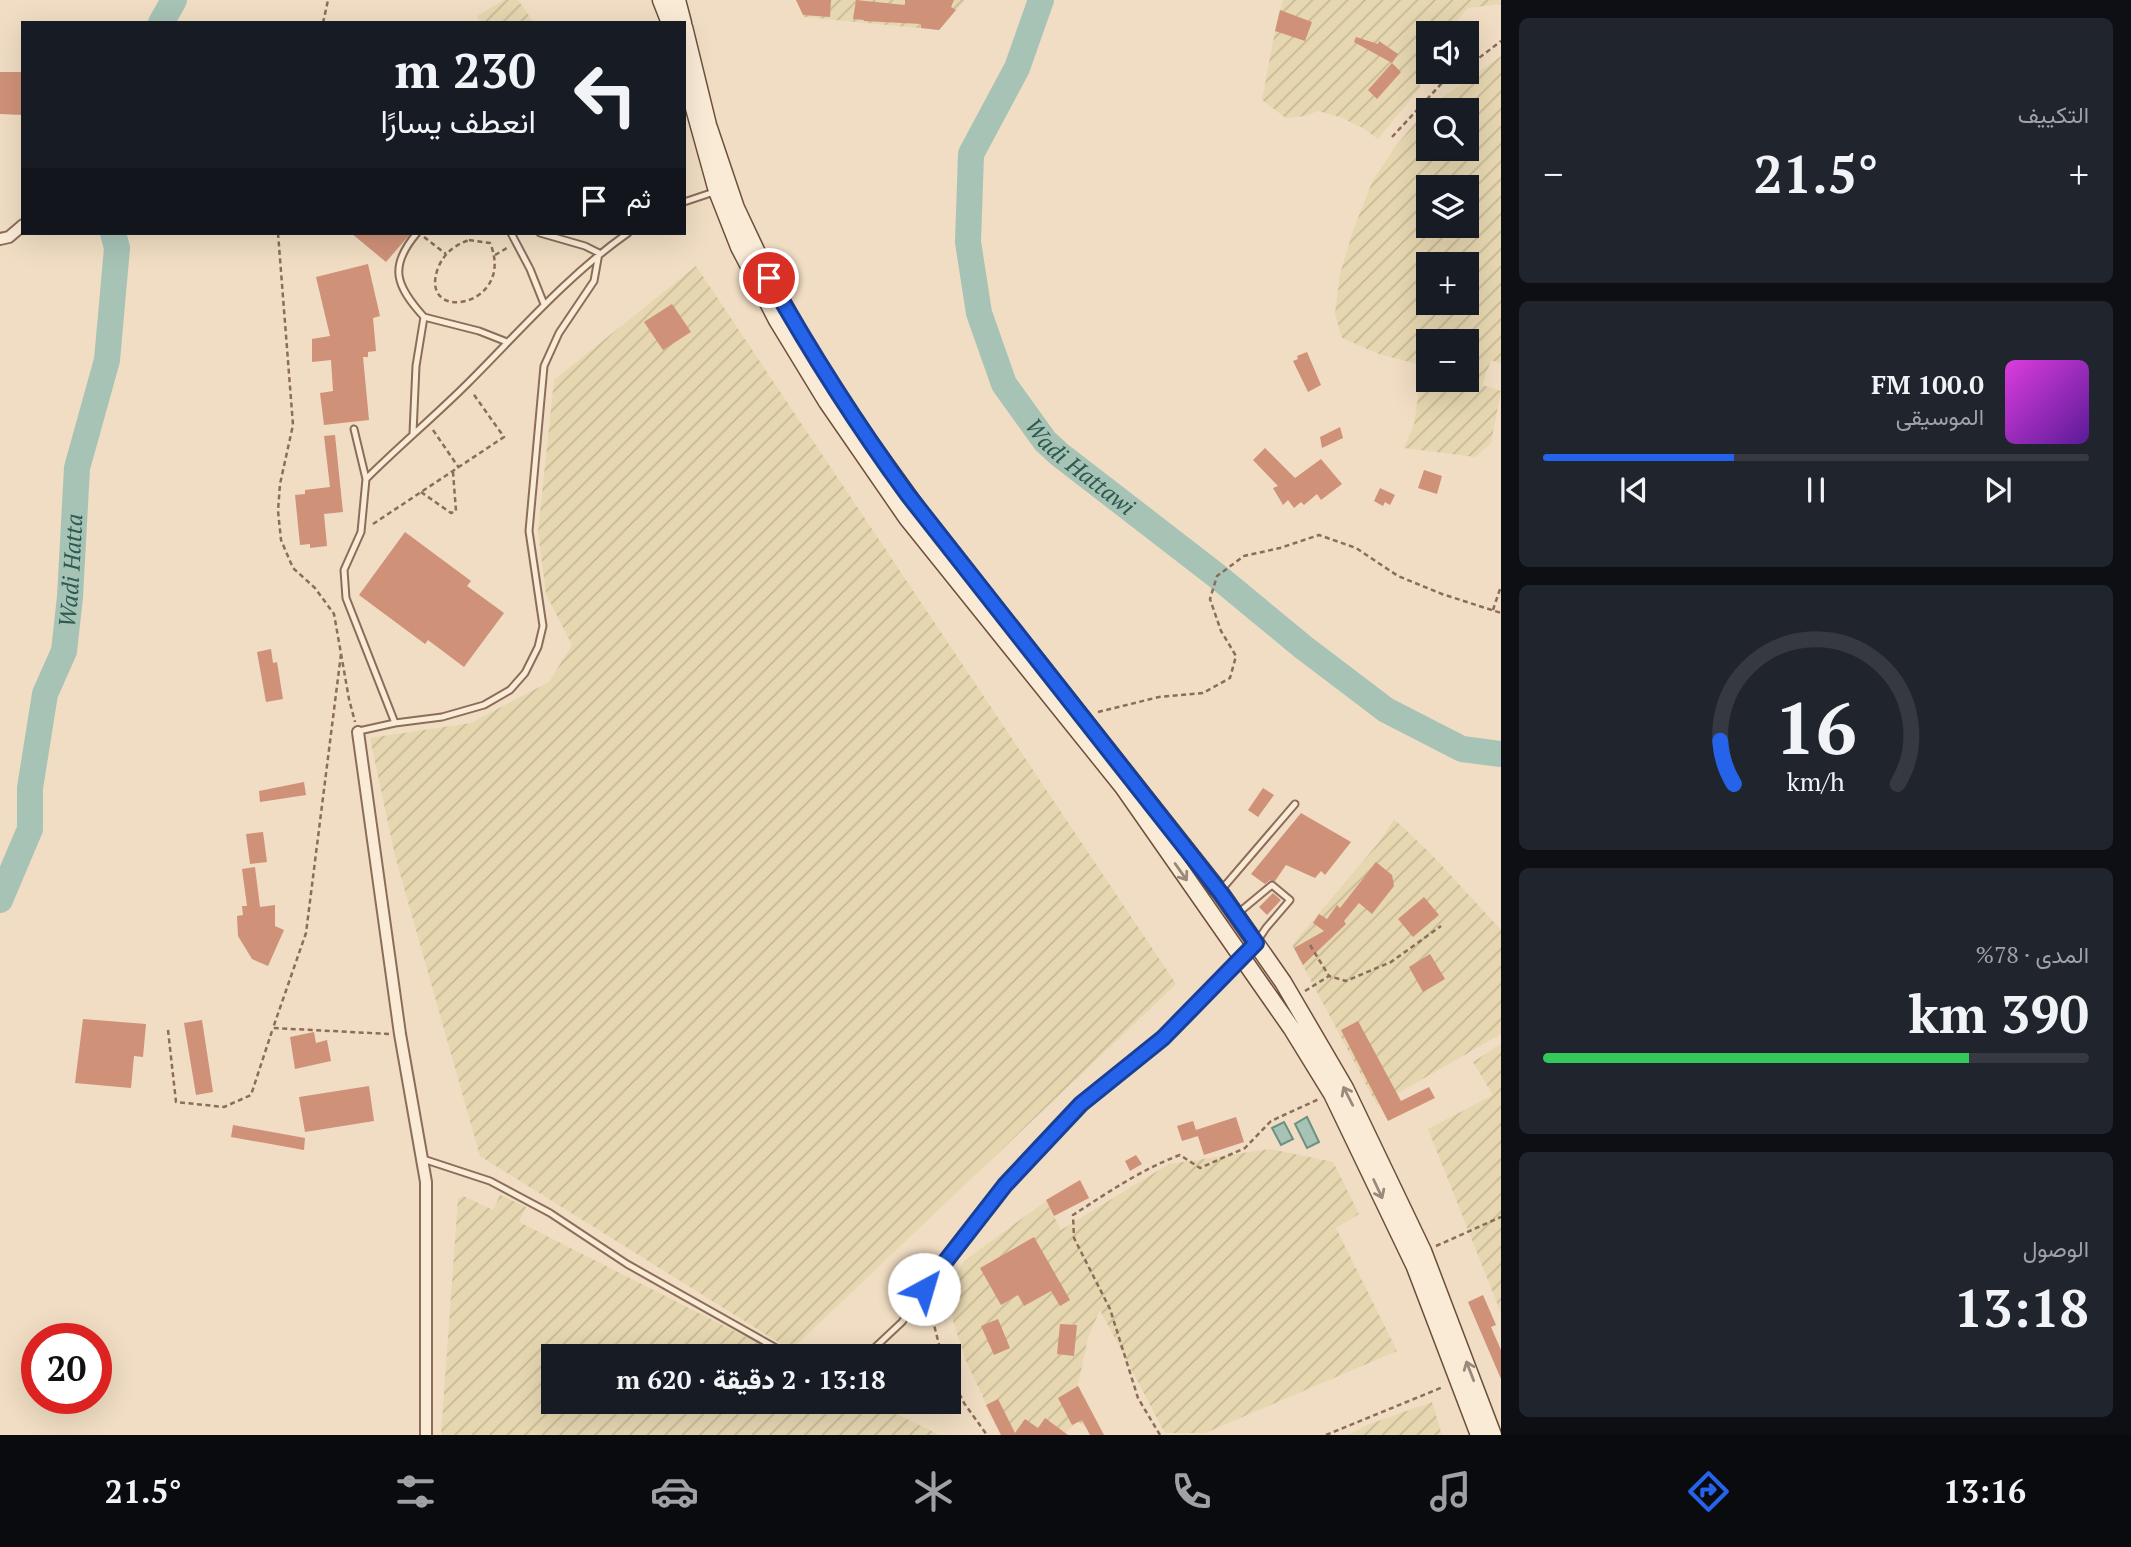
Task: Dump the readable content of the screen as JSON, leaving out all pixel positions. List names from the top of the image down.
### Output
{
  "water": ["Wadi Hattawi", "Wadi Hatta"],
  "page": {
    "tile": [
      "التكييف",
      ["المدى · 78%", "390 km"],
      ["الوصول", "13:18"]
    ],
    "map_buttons": ["+", "−"],
    "turn": ["230 m", "انعطف يسارًا"],
    "heat": ["−", "21.5°", "+"],
    "then": "ثم",
    "song": ["100.0 FM", "الموسيقى"],
    "limit": "20",
    "trip": "13:18 · 2 دقيقة · 620 m",
    "tabs": ["13:16", "21.5°"],
    "gauge": ["16", "km/h"]
  }
}
